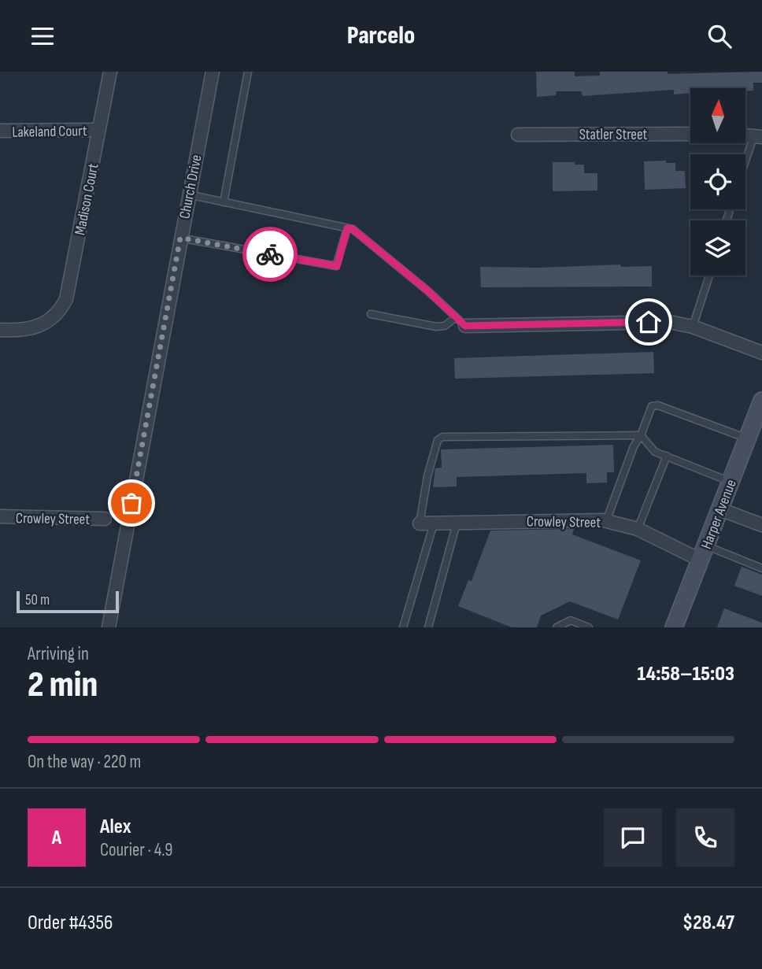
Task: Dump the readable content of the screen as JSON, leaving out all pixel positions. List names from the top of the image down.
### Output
{
  "streets": {
    "main road": ["Harper Avenue"],
    "street": [
      "Lakeland Court",
      "Statler Street",
      "Church Drive",
      "Madison Court",
      "Crowley Street"
    ]
  },
  "crossings": [
    ["Lakeland Court", "Madison Court"],
    ["Harper Avenue", "Crowley Street"]
  ],
  "scale_bar": "50 m",
  "north": "top",
  "page": {
    "header": "Parcelo",
    "scale": "50 m",
    "heading": ["2 min", "Arriving in", "14:58–15:03"],
    "panel": [
      "Alex",
      "Courier · 4.9",
      "Order #4356",
      "$28.47"
    ],
    "bar": "On the way · 220 m",
    "round": "A"
  }
}
